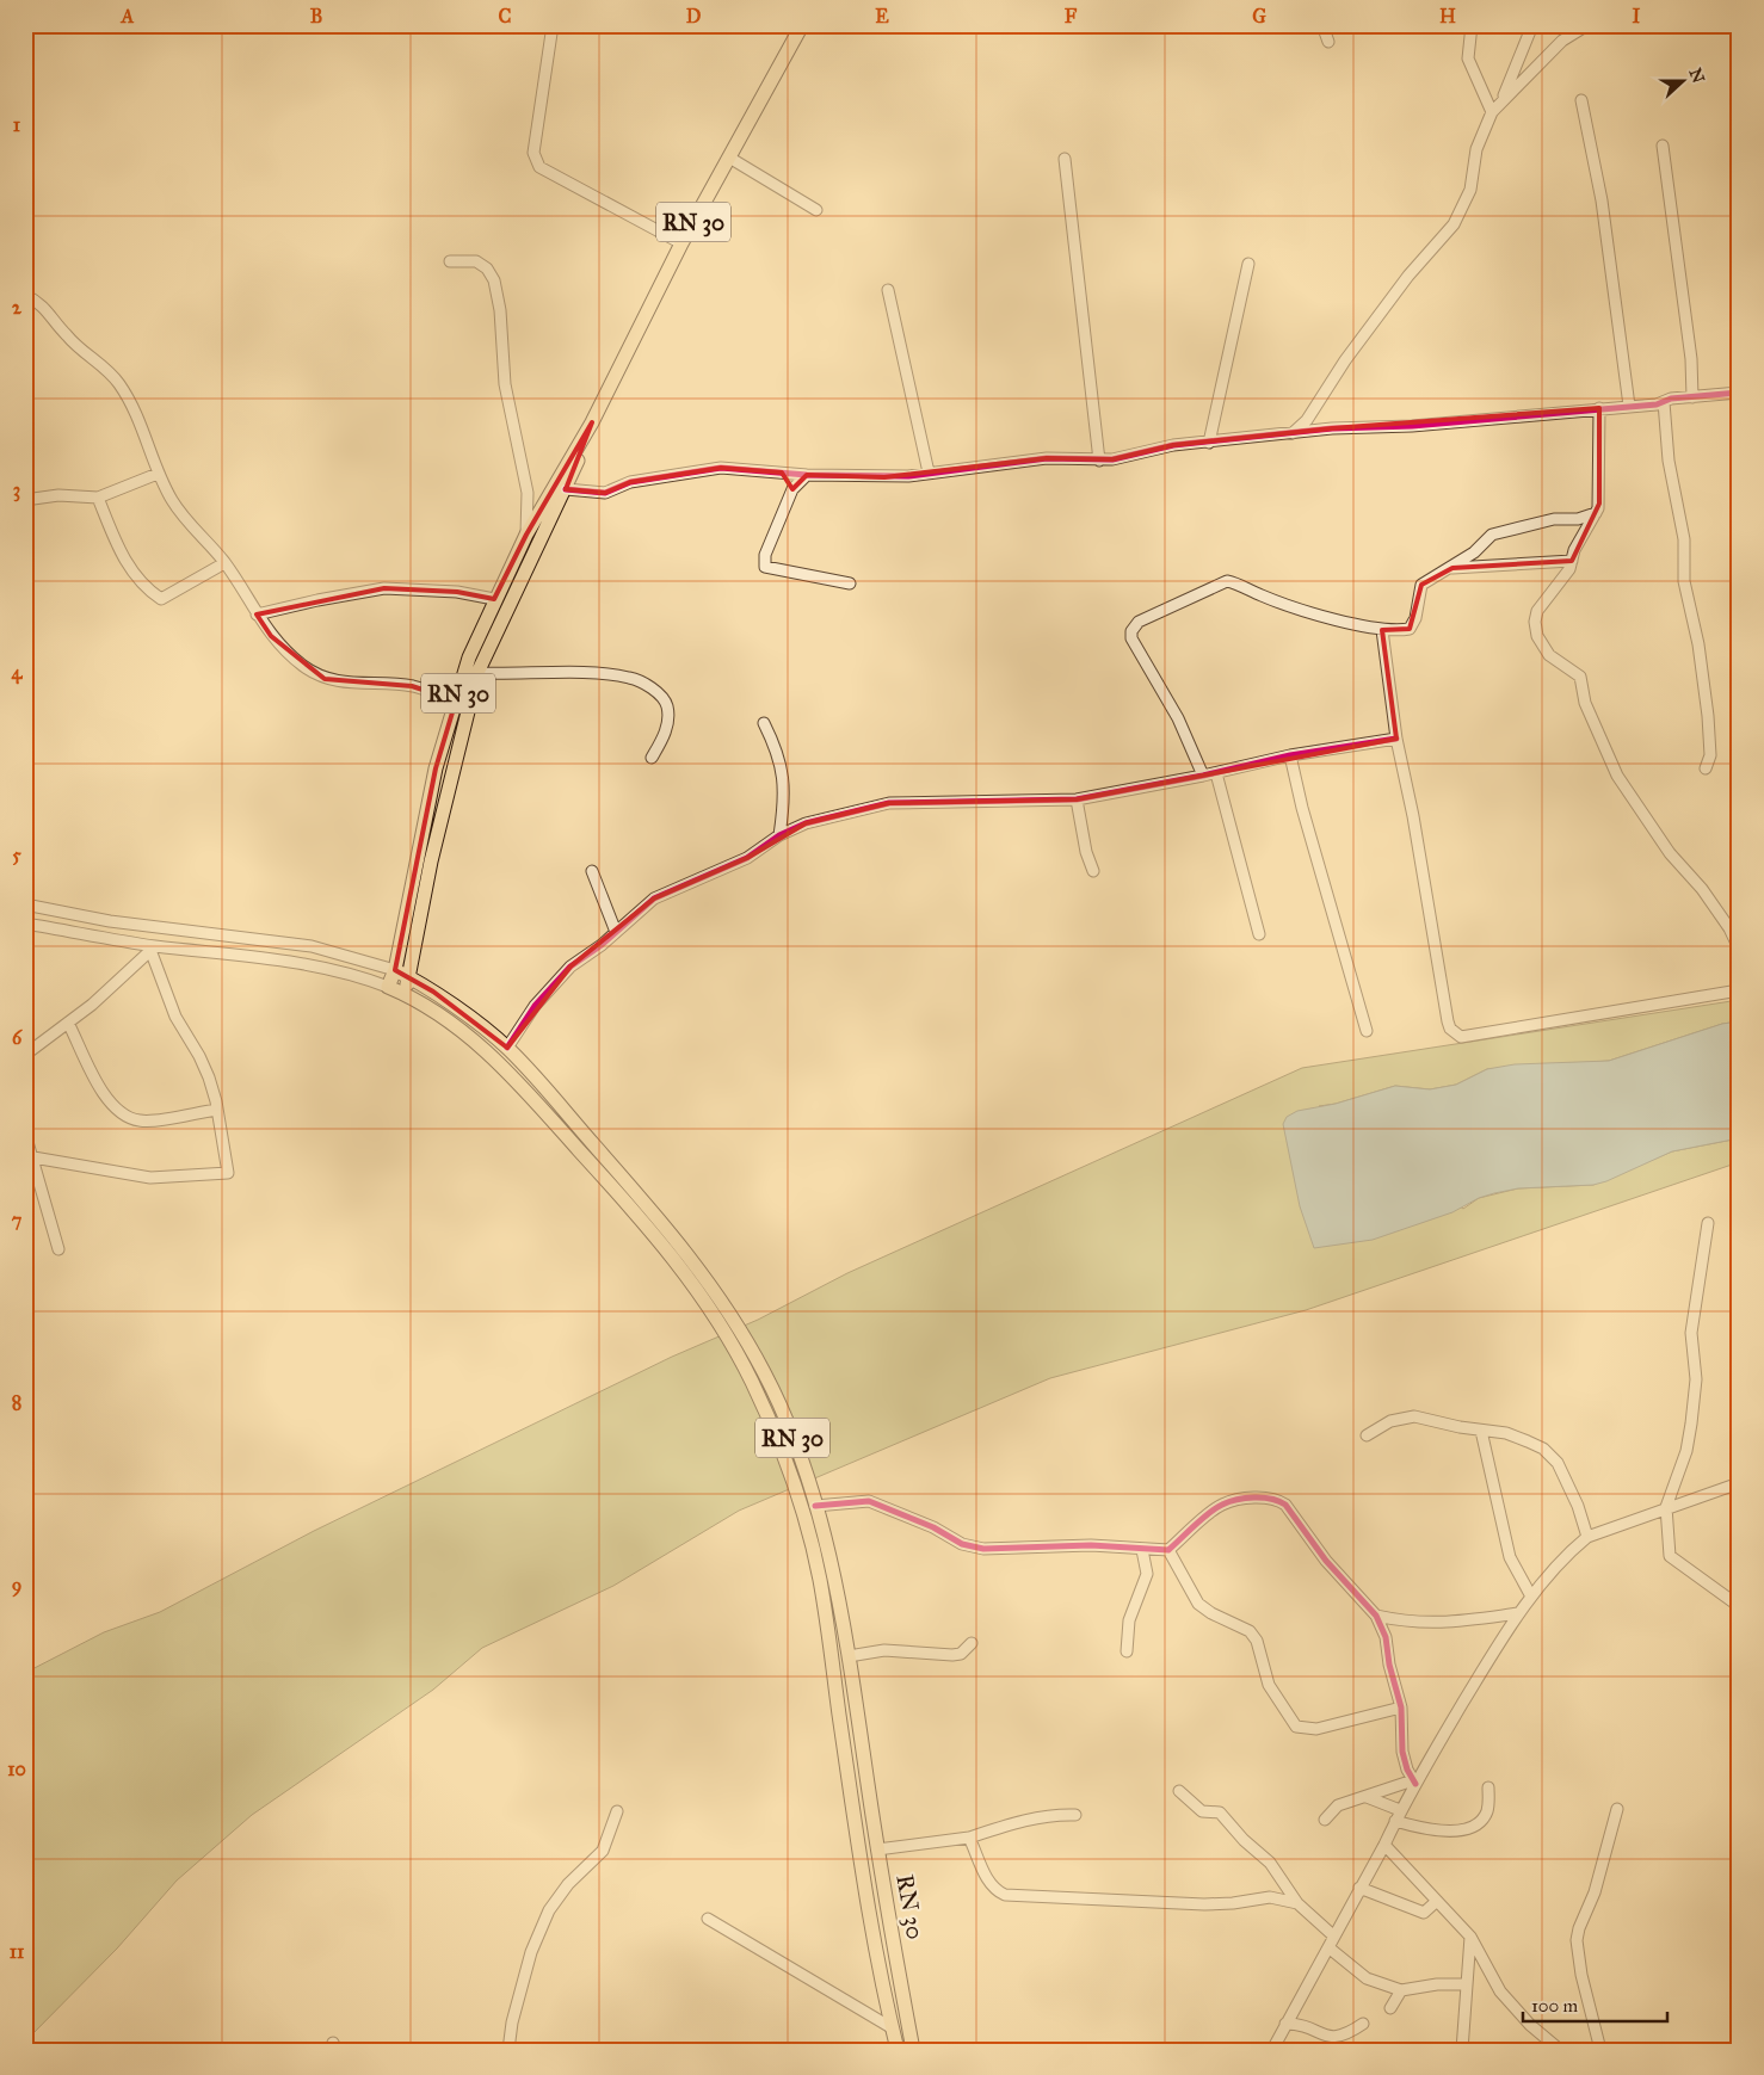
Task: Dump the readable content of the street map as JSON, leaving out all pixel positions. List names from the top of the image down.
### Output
{
  "streets": {
    "main road": ["RN 30"]
  },
  "scale_bar": "100 m",
  "north": "right",
  "grid": {
    "columns": [
      "A",
      "B",
      "C",
      "D",
      "E",
      "F",
      "G",
      "H",
      "I"
    ],
    "rows": [
      "1",
      "2",
      "3",
      "4",
      "5",
      "6",
      "7",
      "8",
      "9",
      "10",
      "11"
    ]
  }
}
